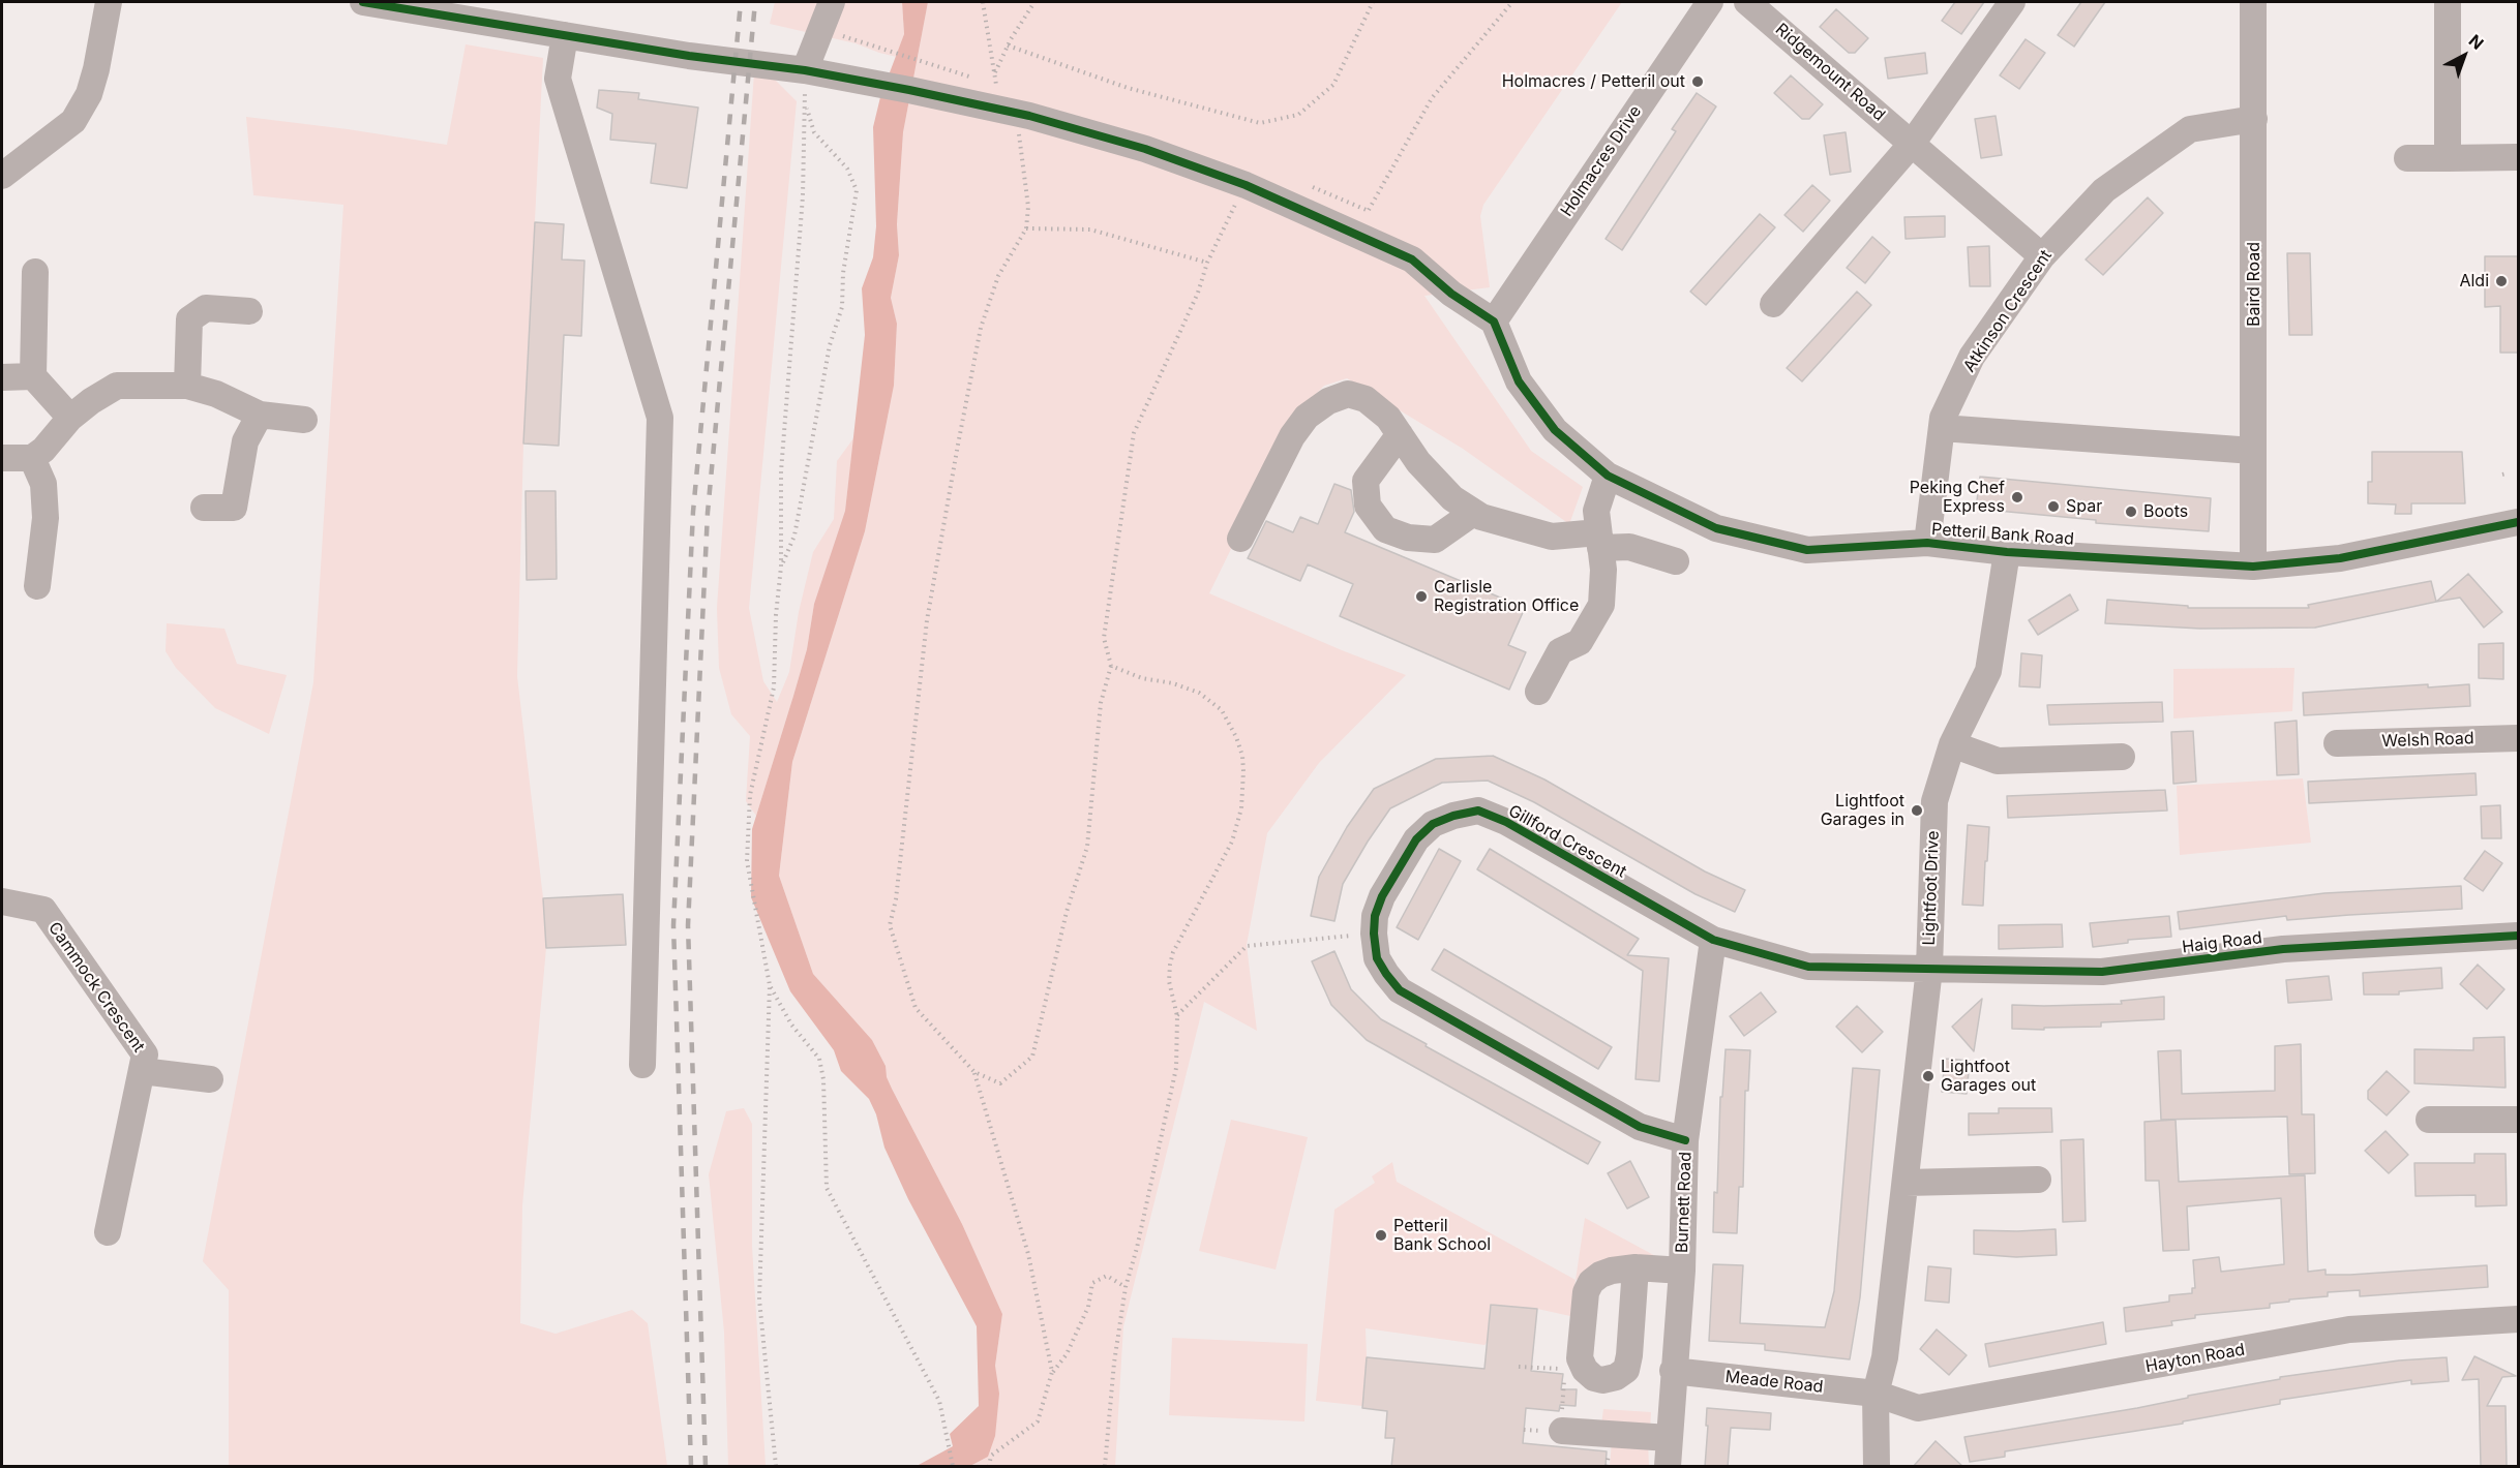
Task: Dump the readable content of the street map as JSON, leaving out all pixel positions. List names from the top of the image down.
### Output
{
  "streets": {
    "street": [
      "Ridgemount Road",
      "Holmacres Drive",
      "Baird Road",
      "Atkinson Crescent",
      "Petteril Bank Road",
      "Welsh Road",
      "Gillford Crescent",
      "Lightfoot Drive",
      "Haig Road",
      "Cammock Crescent",
      "Burnett Road",
      "Hayton Road",
      "Meade Road"
    ]
  },
  "crossings": [
    ["Ridgemount Road", "Atkinson Crescent"],
    ["Holmacres Drive", "Petteril Bank Road"],
    ["Baird Road", "Atkinson Crescent"],
    ["Baird Road", "Petteril Bank Road"],
    ["Atkinson Crescent", "Petteril Bank Road"],
    ["Petteril Bank Road", "Lightfoot Drive"],
    ["Gillford Crescent", "Lightfoot Drive"],
    ["Gillford Crescent", "Haig Road"],
    ["Gillford Crescent", "Burnett Road"],
    ["Lightfoot Drive", "Haig Road"],
    ["Lightfoot Drive", "Hayton Road"],
    ["Lightfoot Drive", "Meade Road"],
    ["Burnett Road", "Meade Road"],
    ["Hayton Road", "Meade Road"]
  ],
  "places": [
    "Holmacres / Petteril out",
    "Aldi",
    "Peking Chef Express",
    "Spar",
    "Boots",
    "Carlisle Registration Office",
    "Lightfoot Garages in",
    "Lightfoot Garages out",
    "Petteril Bank School"
  ],
  "north": "top right"
}
